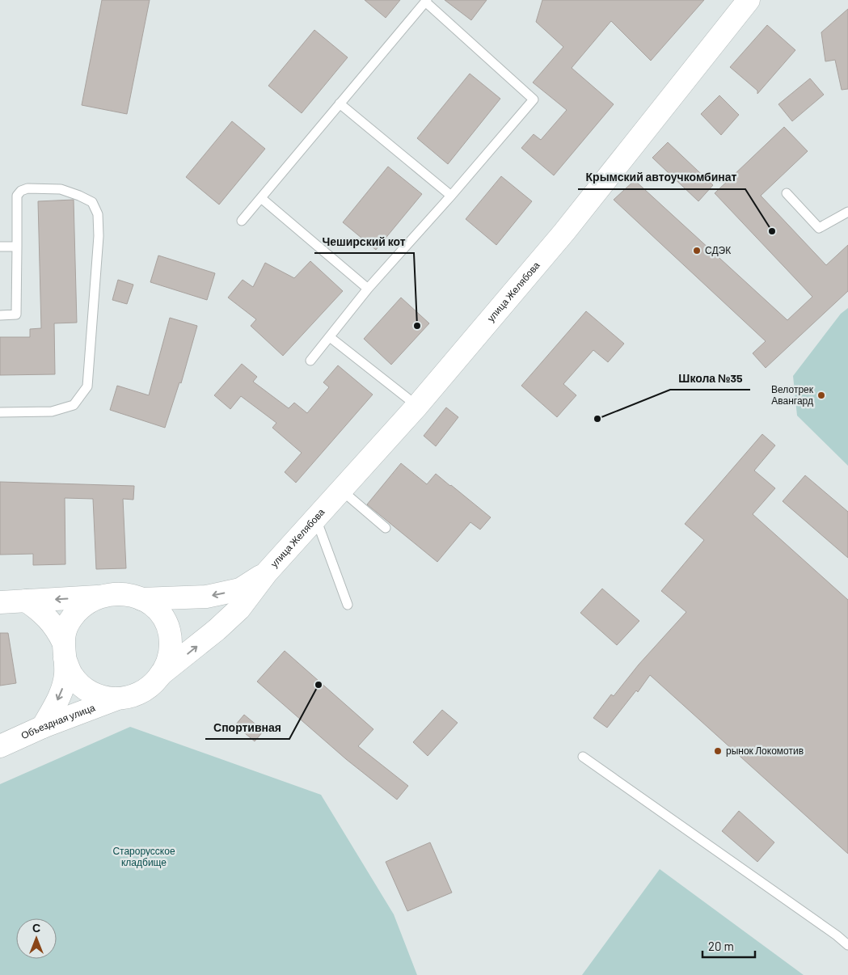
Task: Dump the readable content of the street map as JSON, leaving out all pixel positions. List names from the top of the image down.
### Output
{
  "streets": {
    "main road": ["улица Желябова", "Объездная улица"]
  },
  "parks": ["Старорусское кладбище"],
  "places": [
    "Крымский автоучкомбинат",
    "СДЭК",
    "Чеширский кот",
    "Велотрек Авангард",
    "Школа №35",
    "Спортивная",
    "рынок Локомотив"
  ],
  "scale_bar": "20 m",
  "north": "top"
}
